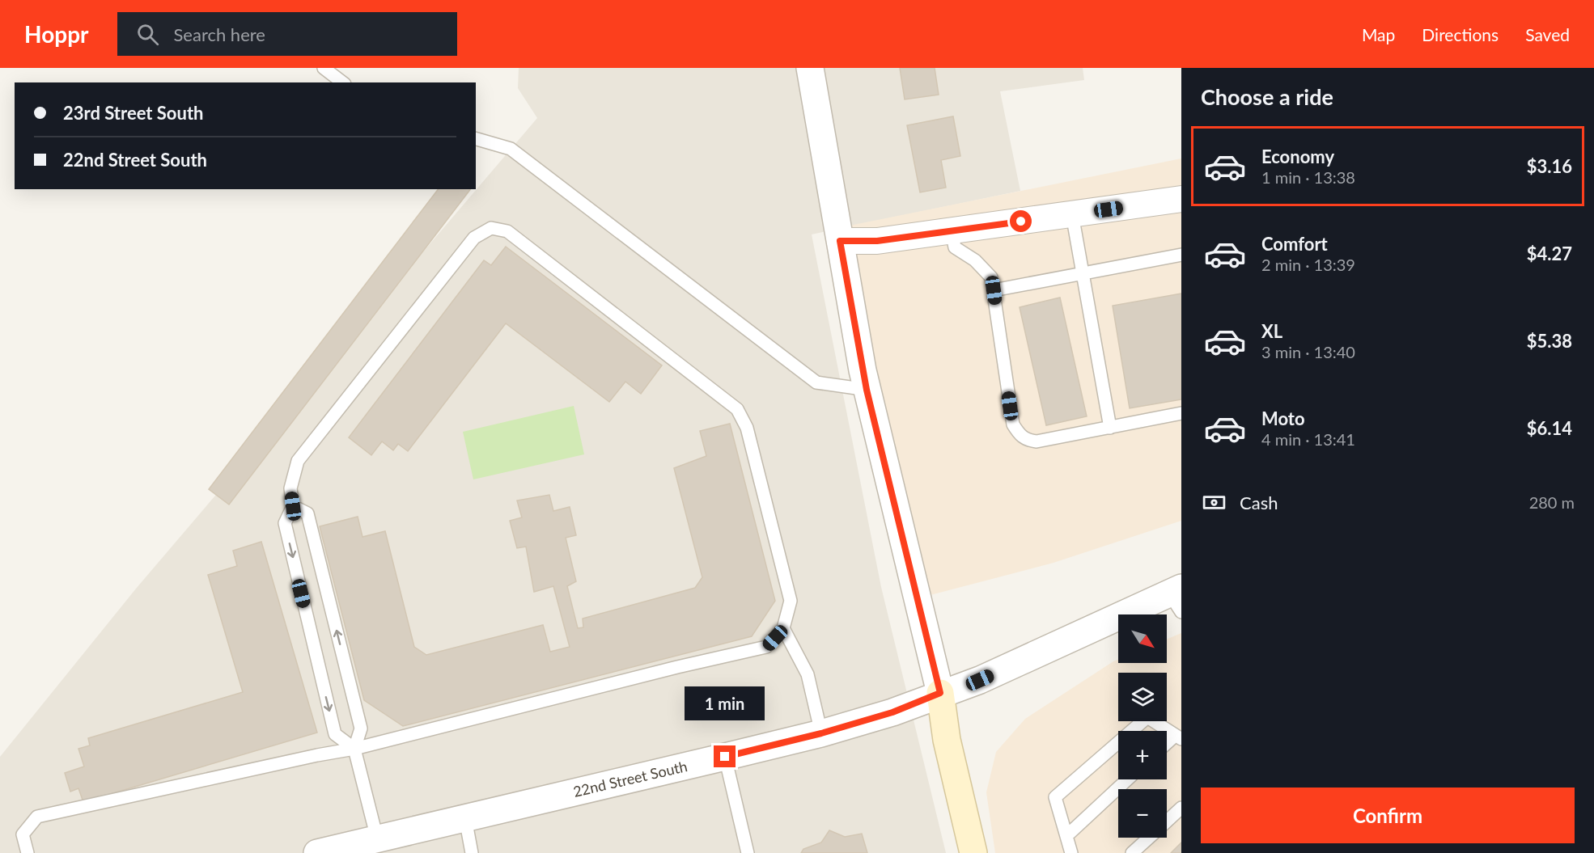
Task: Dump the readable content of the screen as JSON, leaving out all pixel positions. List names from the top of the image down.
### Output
{
  "streets": {
    "street": ["22nd Street South"]
  },
  "north": "bottom right",
  "page": {
    "header": "Hoppr",
    "search": "Search here",
    "nav": ["Map", "Directions", "Saved"],
    "heading": "Choose a ride",
    "banner": ["23rd Street South", "22nd Street South"],
    "list": [
      {
        "name": "Economy",
        "note": "1 min · 13:38",
        "value": "$3.16"
      },
      {
        "name": "Comfort",
        "note": "2 min · 13:39",
        "value": "$4.27"
      },
      {
        "name": "XL",
        "note": "3 min · 13:40",
        "value": "$5.38"
      },
      {
        "name": "Moto",
        "note": "4 min · 13:41",
        "value": "$6.14"
      }
    ],
    "pay": ["Cash", "280 m"],
    "map_buttons": ["+", "−"],
    "bubble": "1 min",
    "buttons": "Confirm"
  }
}
